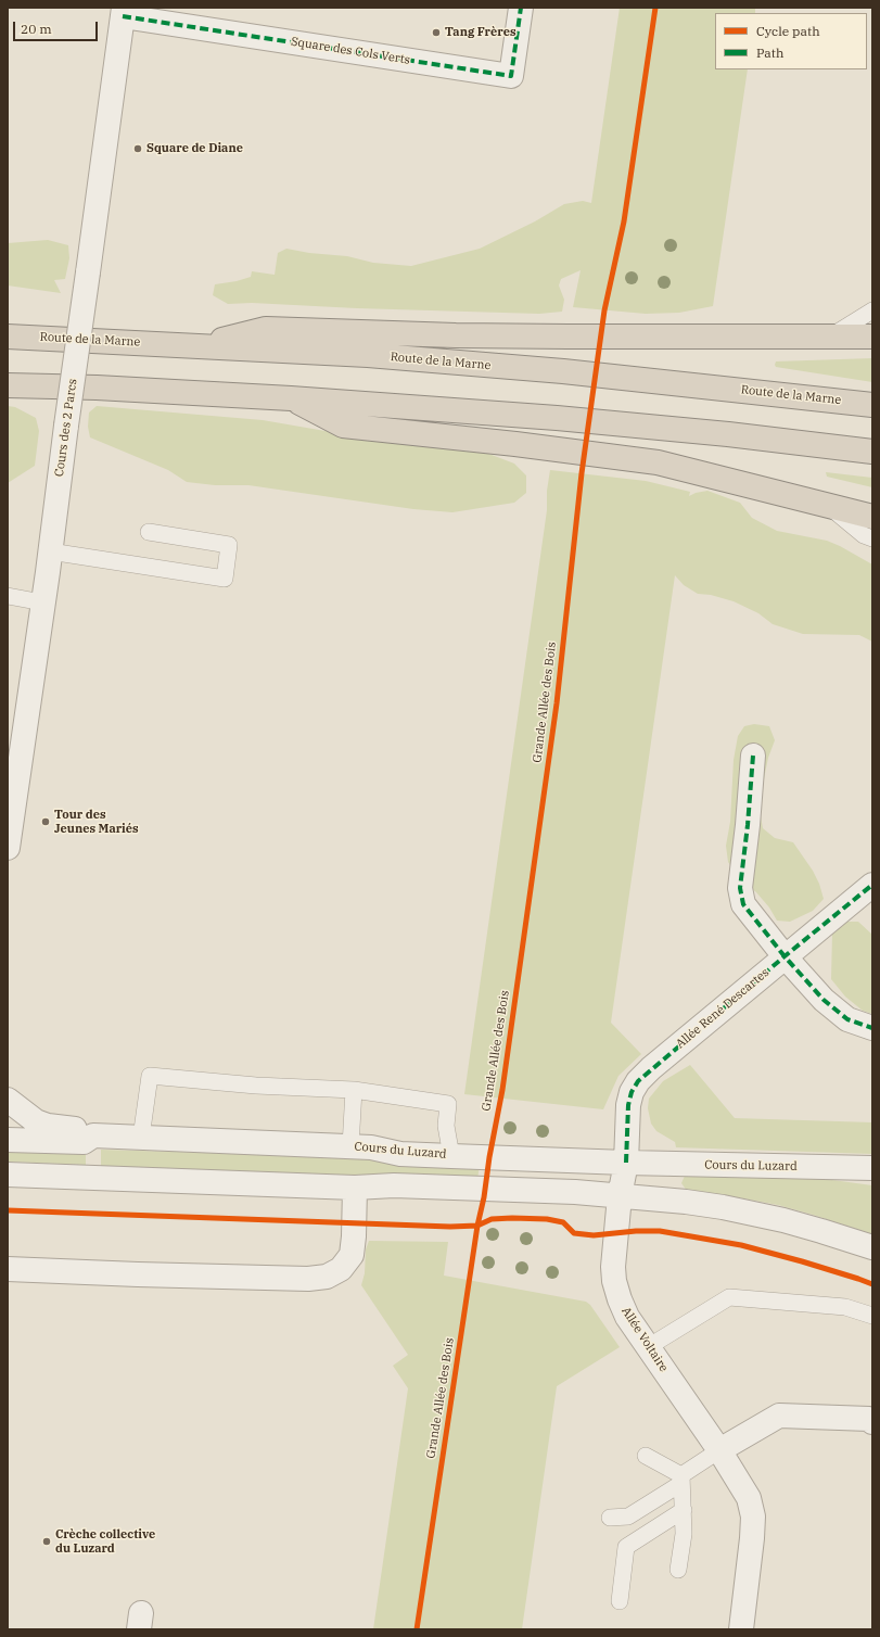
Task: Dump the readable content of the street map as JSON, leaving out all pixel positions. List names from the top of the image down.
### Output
{
  "streets": {
    "highway": ["Route de la Marne"],
    "street": [
      "Square des Cols Verts",
      "Cours des 2 Parcs",
      "Allée René Descartes",
      "Cours du Luzard",
      "Allée Voltaire"
    ],
    "cycle path": ["Grande Allée des Bois"]
  },
  "crossings": [
    ["Square des Cols Verts", "Cours des 2 Parcs"],
    ["Allée René Descartes", "Cours du Luzard"],
    ["Allée René Descartes", "Allée Voltaire"],
    ["Cours du Luzard", "Allée Voltaire"]
  ],
  "places": [
    "Tang Frères",
    "Square de Diane",
    "Tour des Jeunes Mariés",
    "Crèche collective du Luzard"
  ],
  "legend": ["Cycle path", "Path"],
  "scale_bar": "20 m"
}
